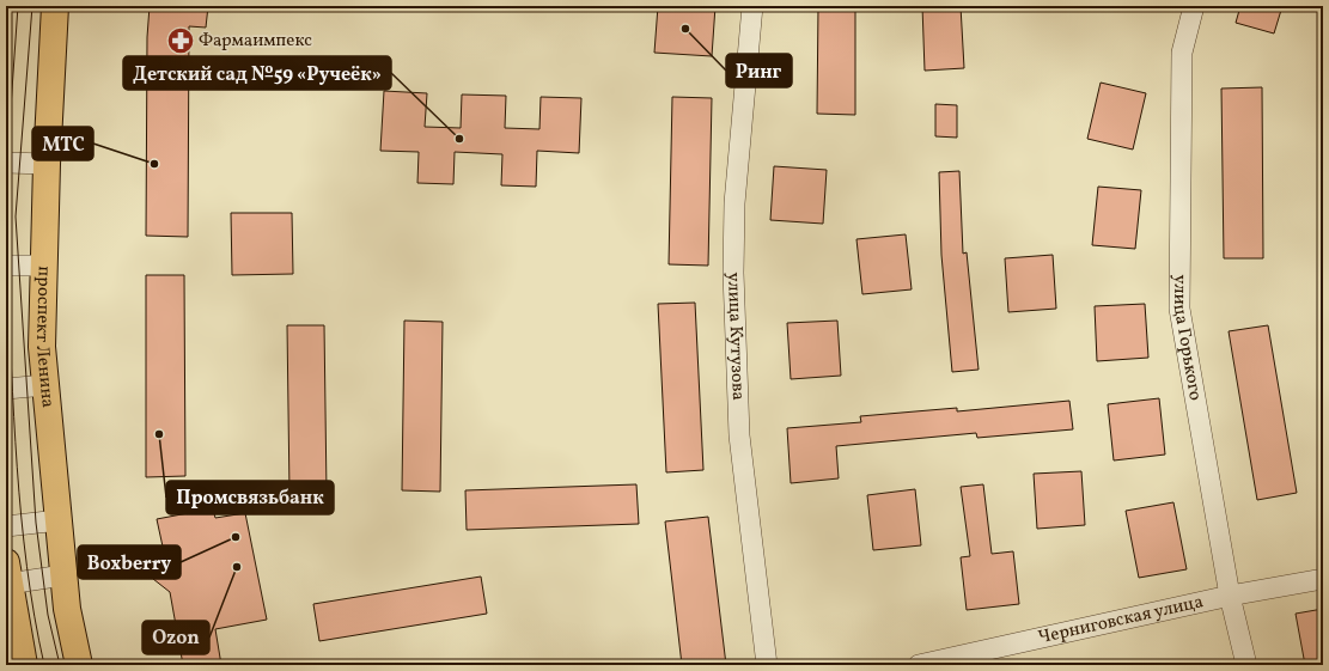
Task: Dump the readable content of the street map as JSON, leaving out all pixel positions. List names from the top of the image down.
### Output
{
  "streets": {
    "main road": ["проспект Ленина"],
    "street": ["улица Кутузова", "улица Горького", "Черниговская улица"]
  },
  "crossings": [
    ["улица Горького", "Черниговская улица"]
  ],
  "places": {
    "other": [
      "Ринг",
      "Детский сад №59 «Ручеёк»",
      "МТС",
      "Промсвязьбанк",
      "Boxberry",
      "Ozon"
    ],
    "pharmacy": ["Фармаимпекс"]
  }
}
